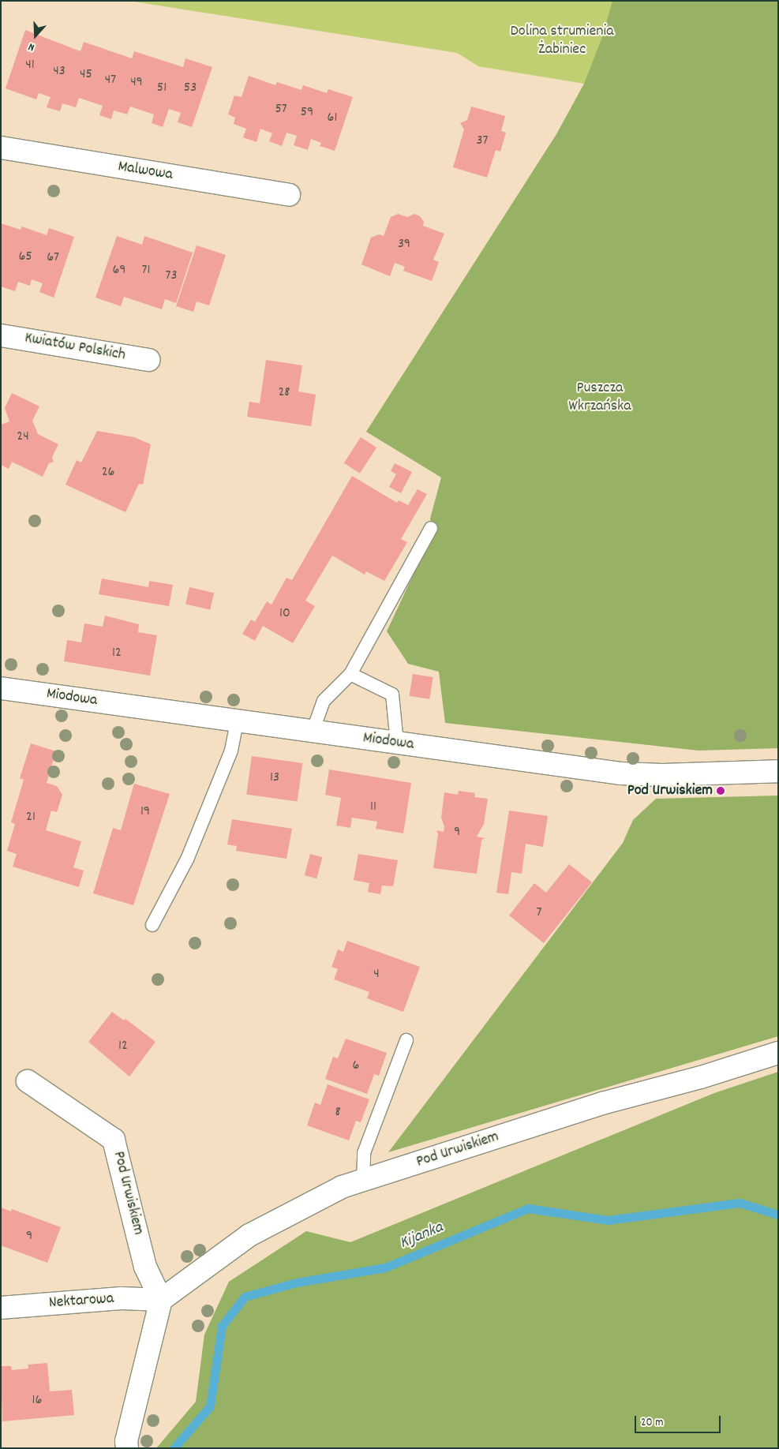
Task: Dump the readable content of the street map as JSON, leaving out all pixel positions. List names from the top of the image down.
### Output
{
  "streets": {
    "street": [
      "Malwowa",
      "Kwiatów Polskich",
      "Miodowa",
      "Pod Urwiskiem",
      "Nektarowa"
    ]
  },
  "crossings": [
    ["Pod Urwiskiem", "Nektarowa"]
  ],
  "water": ["Kijanka"],
  "parks": ["Dolina strumienia Żabiniec", "Puszcza Wkrzańska"],
  "places": ["Pod Urwiskiem"],
  "house_numbers": [
    "41",
    "43",
    "45",
    "47",
    "49",
    "51",
    "53",
    "57",
    "59",
    "61",
    "37",
    "39",
    "65",
    "67",
    "69",
    "71",
    "73",
    "28",
    "24",
    "26",
    "10",
    "12",
    "13",
    "11",
    "19",
    "21",
    "9",
    "7",
    "4",
    "12",
    "6",
    "8",
    "9",
    "16"
  ],
  "scale_bar": "20 m",
  "north": "bottom"
}
